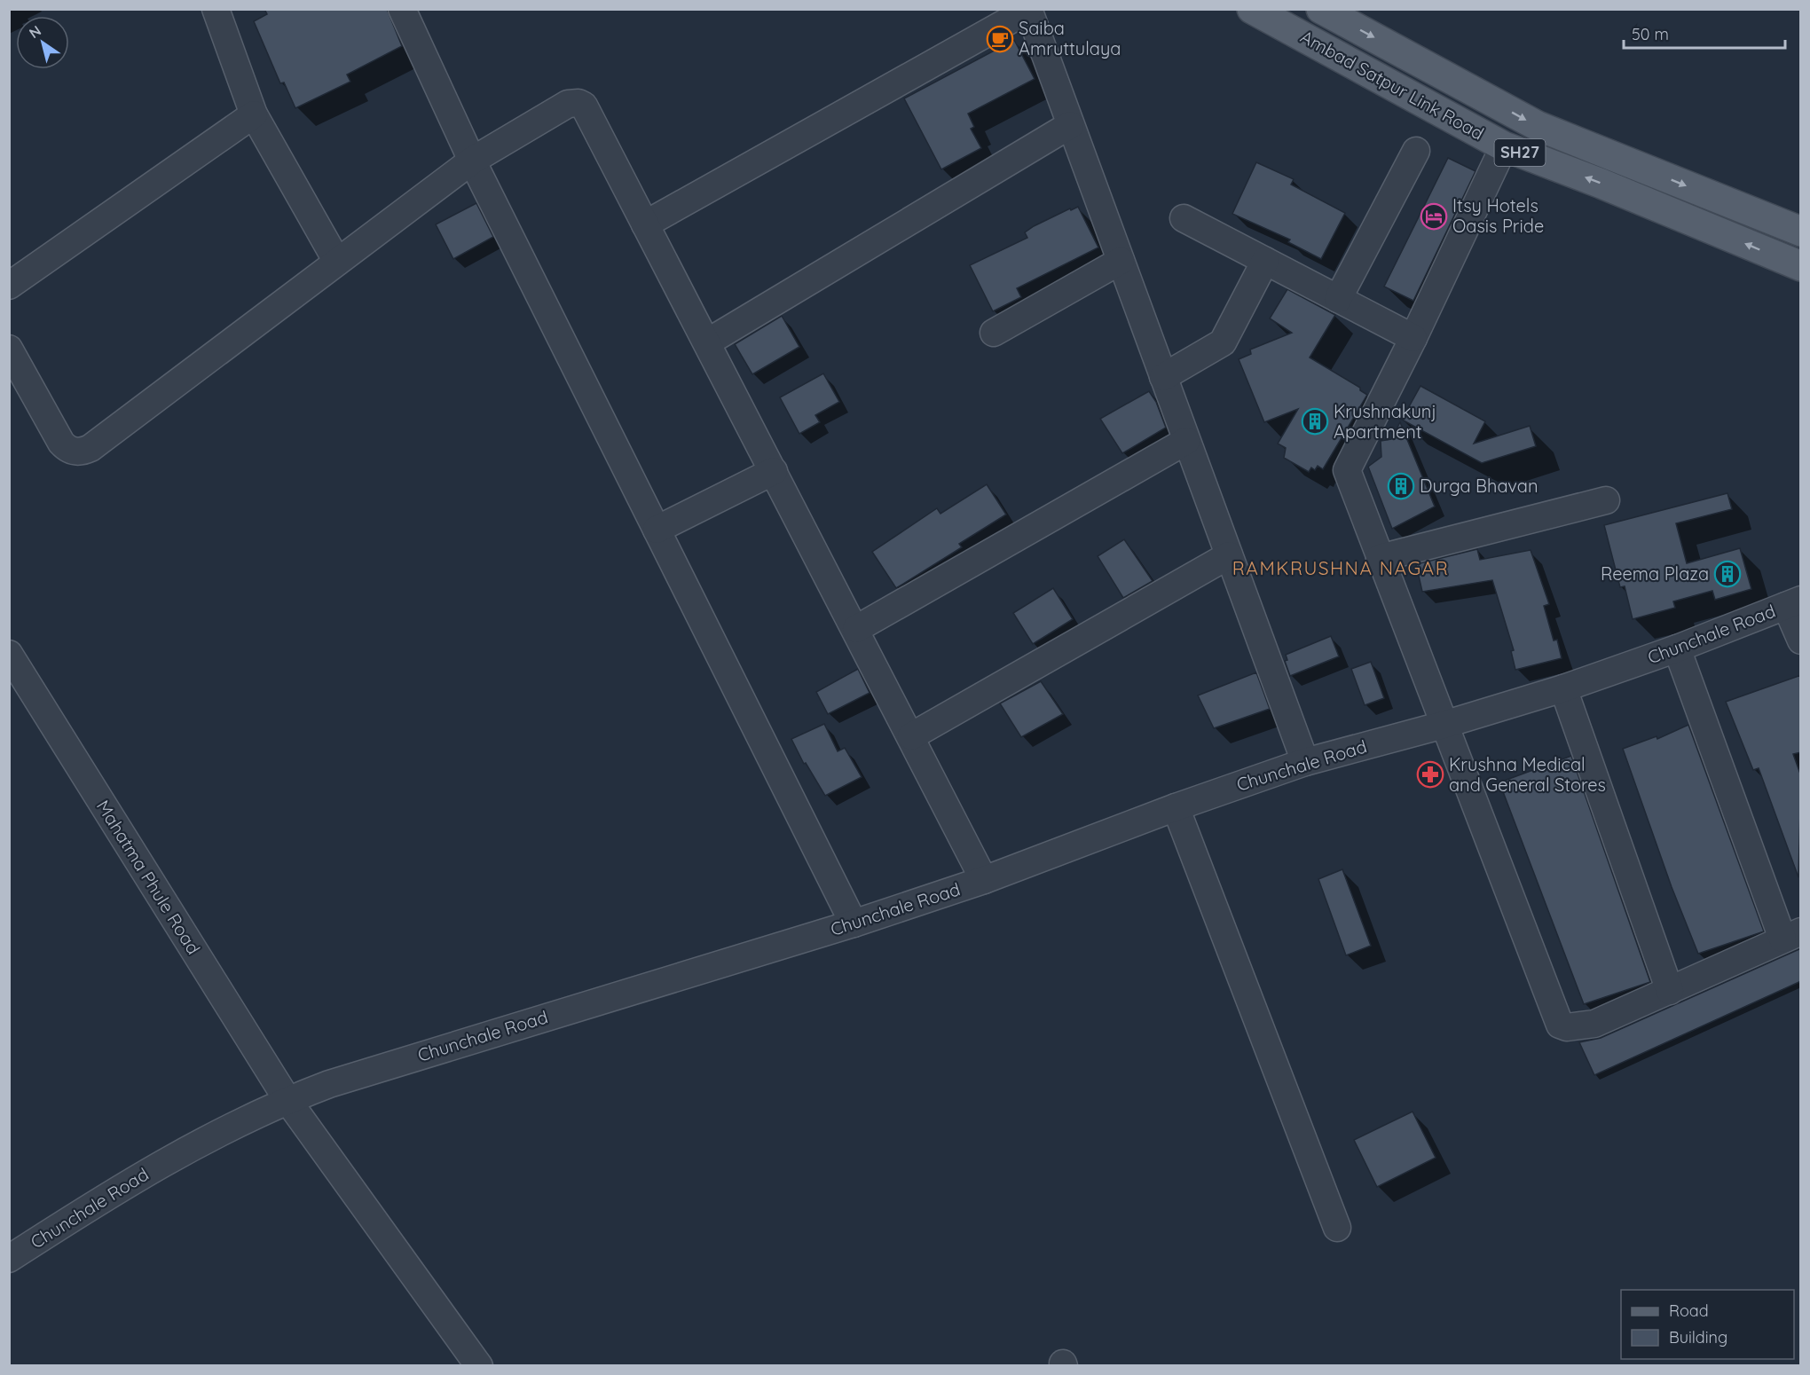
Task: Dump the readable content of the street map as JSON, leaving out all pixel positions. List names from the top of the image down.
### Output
{
  "streets": {
    "main road": ["Ambad Satpur Link Road", "SH27"],
    "street": ["Chunchale Road", "Mahatma Phule Road"]
  },
  "crossings": [
    ["Chunchale Road", "Mahatma Phule Road"]
  ],
  "districts": ["RAMKRUSHNA NAGAR"],
  "places": {
    "cafe": ["Saiba Amruttulaya"],
    "hotel": ["Itsy Hotels Oasis Pride"],
    "building": ["Krushnakunj Apartment", "Durga Bhavan", "Reema Plaza"],
    "pharmacy": ["Krushna Medical and General Stores"]
  },
  "legend": ["Road", "Building"],
  "scale_bar": "50 m",
  "north": "top left"
}
